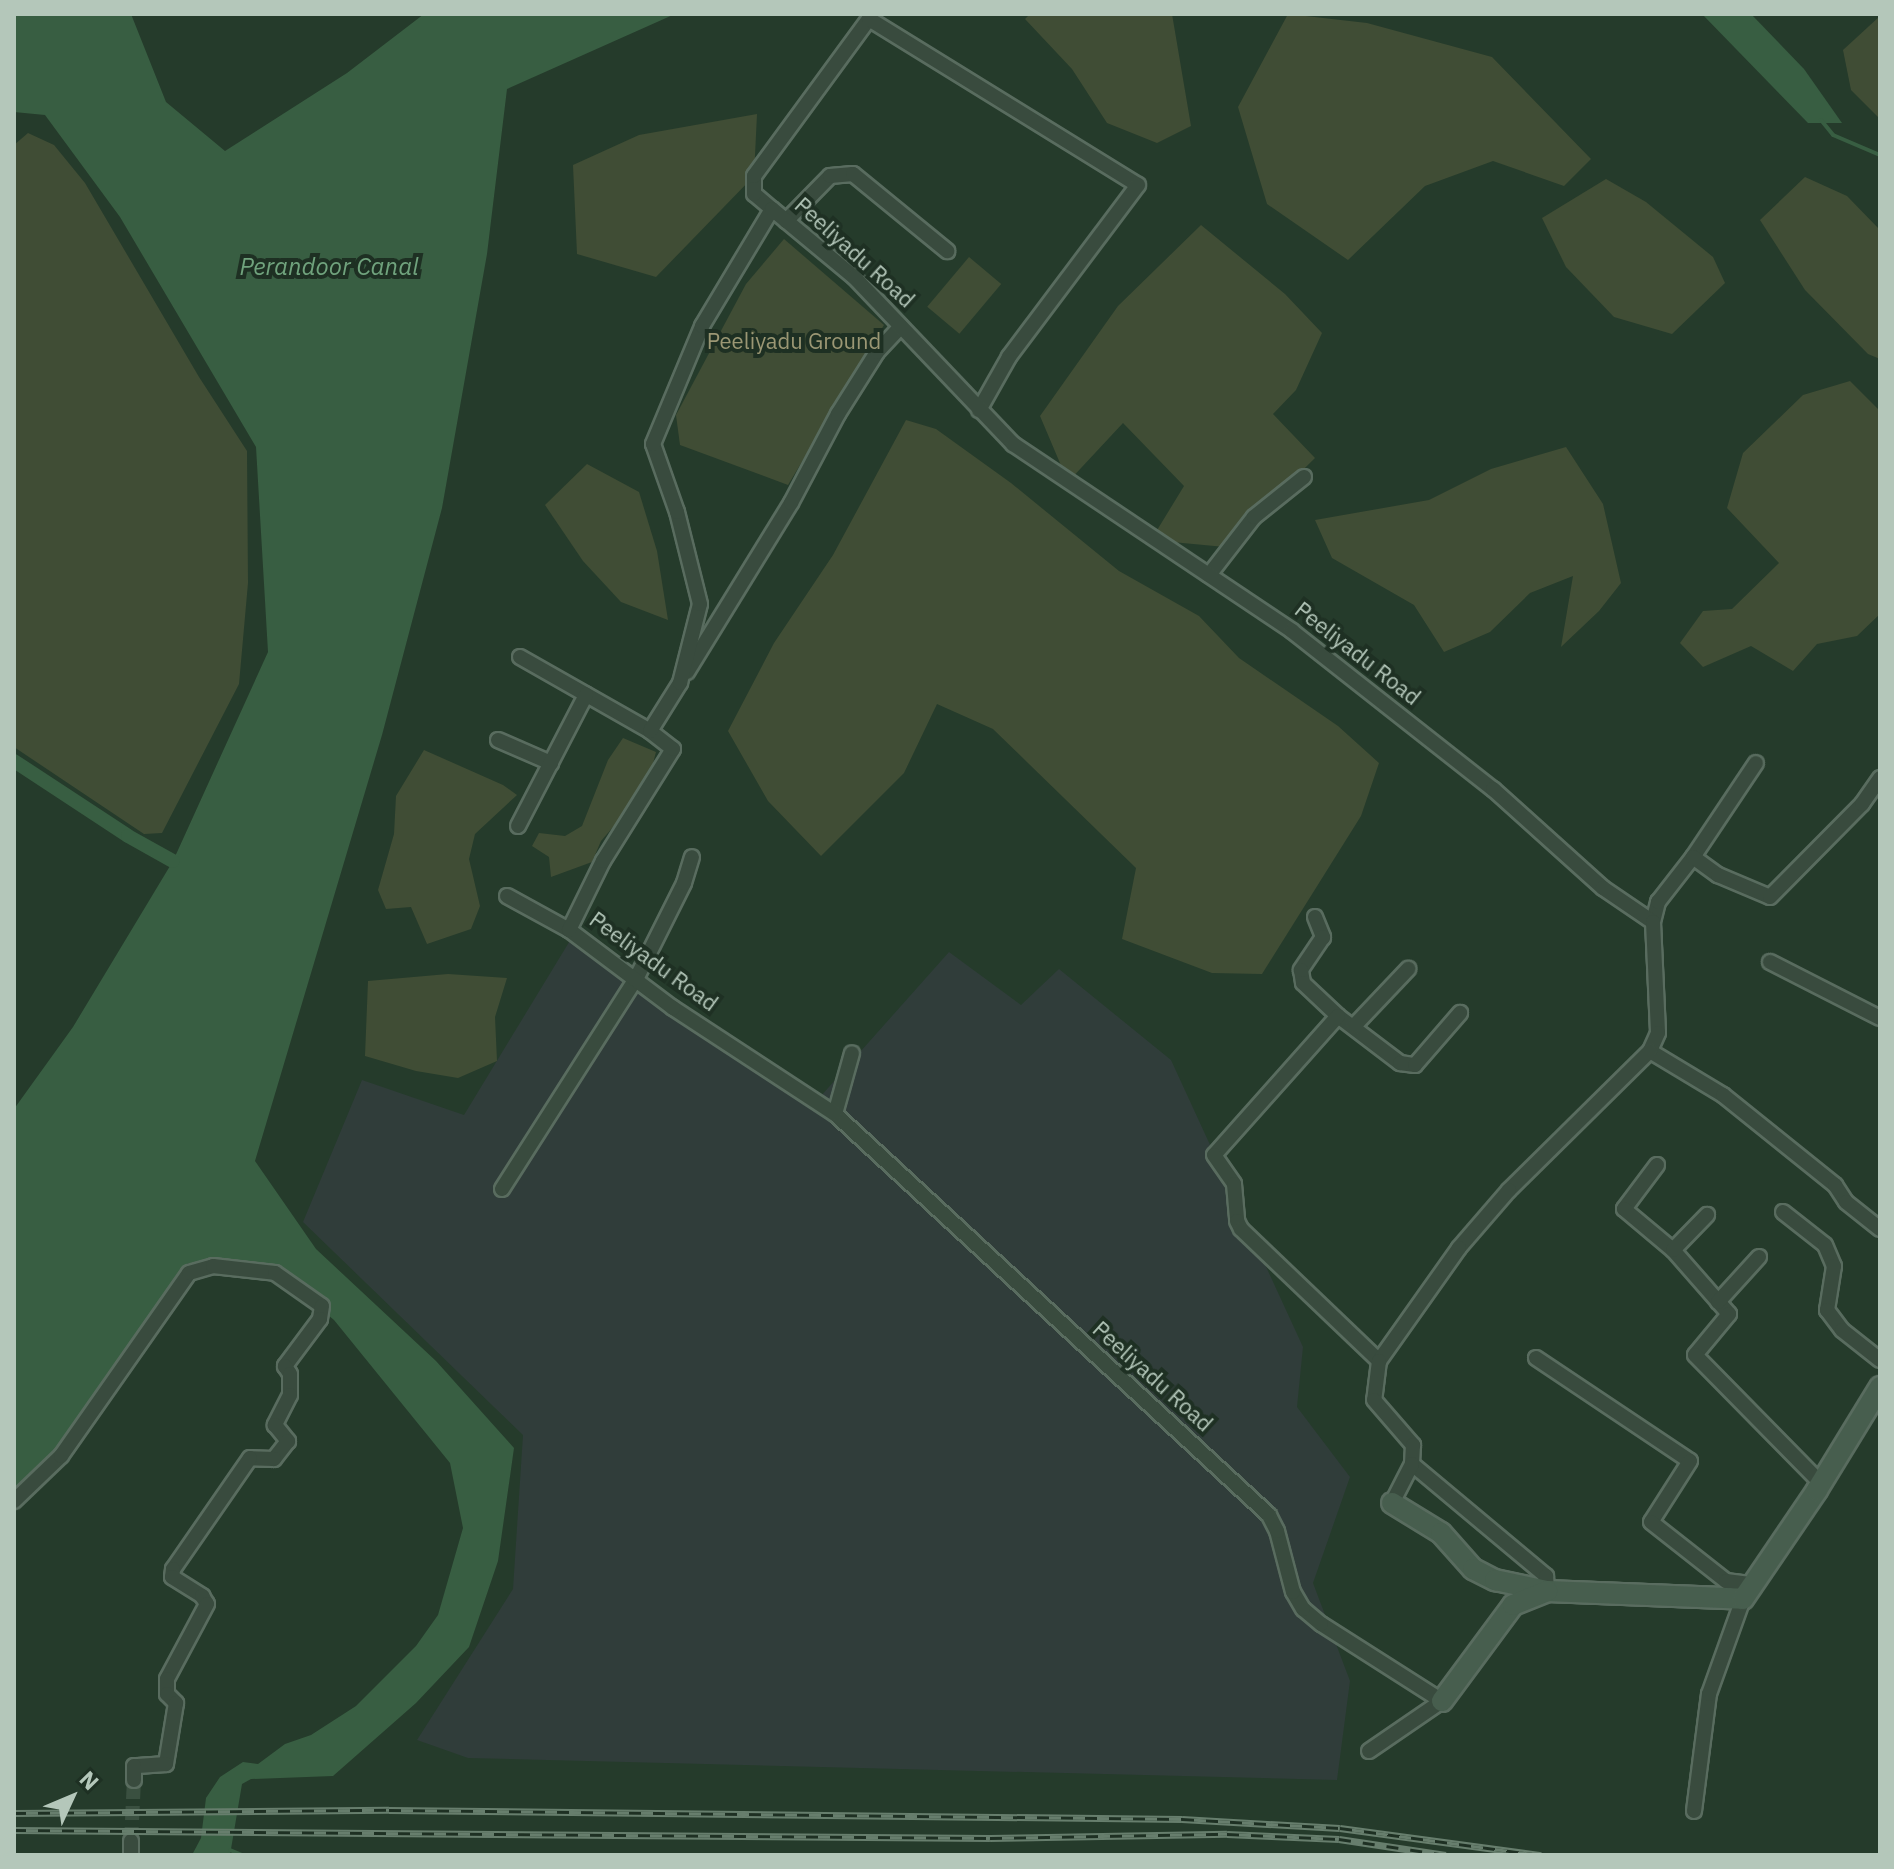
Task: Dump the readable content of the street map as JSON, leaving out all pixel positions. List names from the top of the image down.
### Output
{
  "streets": {
    "street": ["Peeliyadu Road"]
  },
  "water": ["Perandoor Canal"],
  "parks": ["Peeliyadu Ground"],
  "north": "top right"
}
